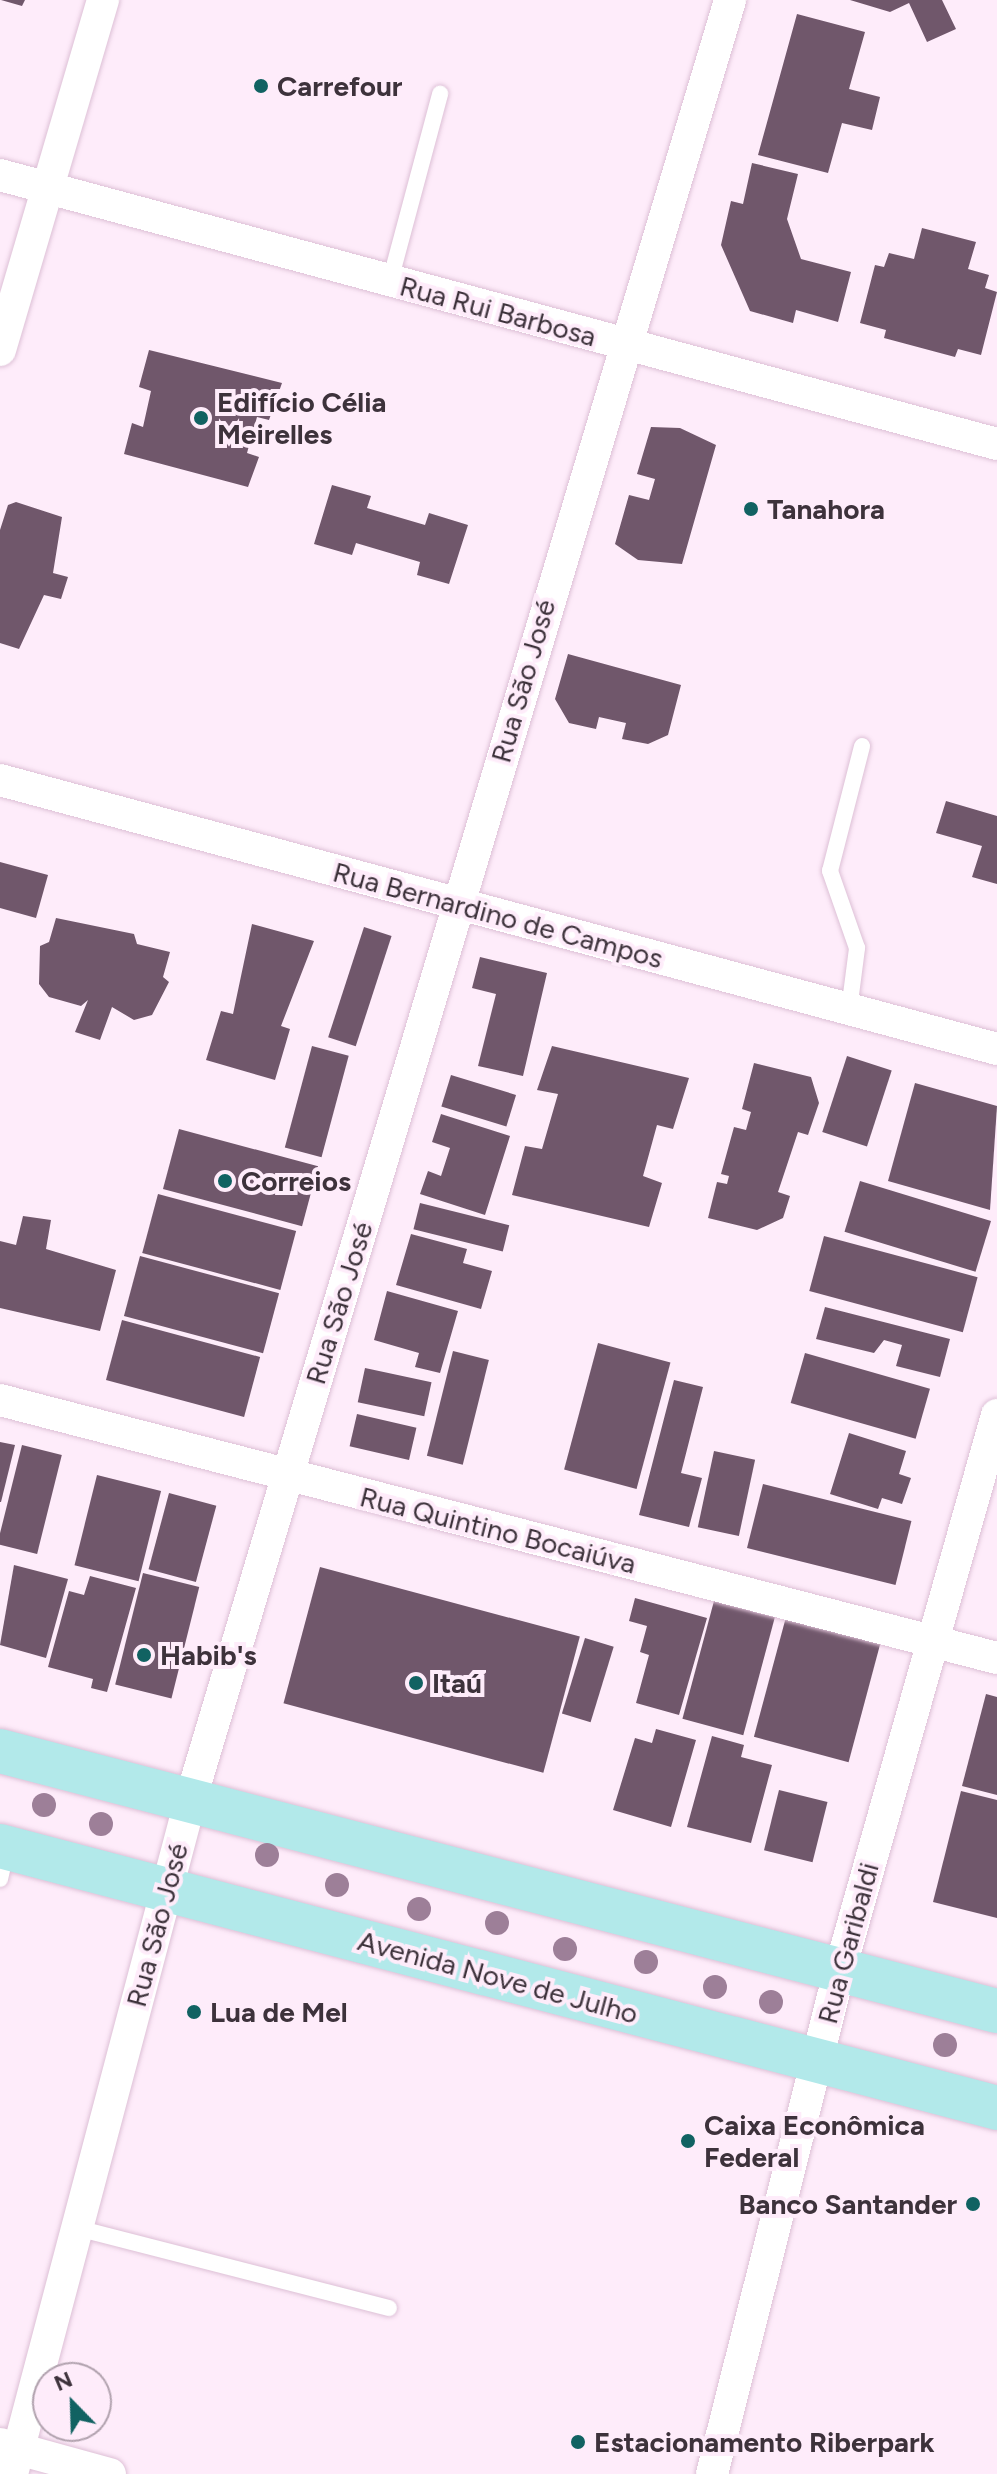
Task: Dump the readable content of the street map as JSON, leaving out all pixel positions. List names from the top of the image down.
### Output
{
  "streets": {
    "main road": ["Avenida Nove de Julho"],
    "street": [
      "Rua Rui Barbosa",
      "Rua São José",
      "Rua Bernardino de Campos",
      "Rua Quintino Bocaiúva",
      "Rua Garibaldi"
    ]
  },
  "crossings": [
    ["Rua Rui Barbosa", "Rua São José"],
    ["Rua São José", "Rua Bernardino de Campos"],
    ["Rua São José", "Rua Quintino Bocaiúva"],
    ["Rua São José", "Avenida Nove de Julho"],
    ["Rua Quintino Bocaiúva", "Rua Garibaldi"],
    ["Rua Garibaldi", "Avenida Nove de Julho"]
  ],
  "places": [
    "Carrefour",
    "Edifício Célia Meirelles",
    "Tanahora",
    "Correios",
    "Habib's",
    "Itaú",
    "Lua de Mel",
    "Caixa Econômica Federal",
    "Banco Santander",
    "Estacionamento Riberpark"
  ],
  "north": "top left"
}
